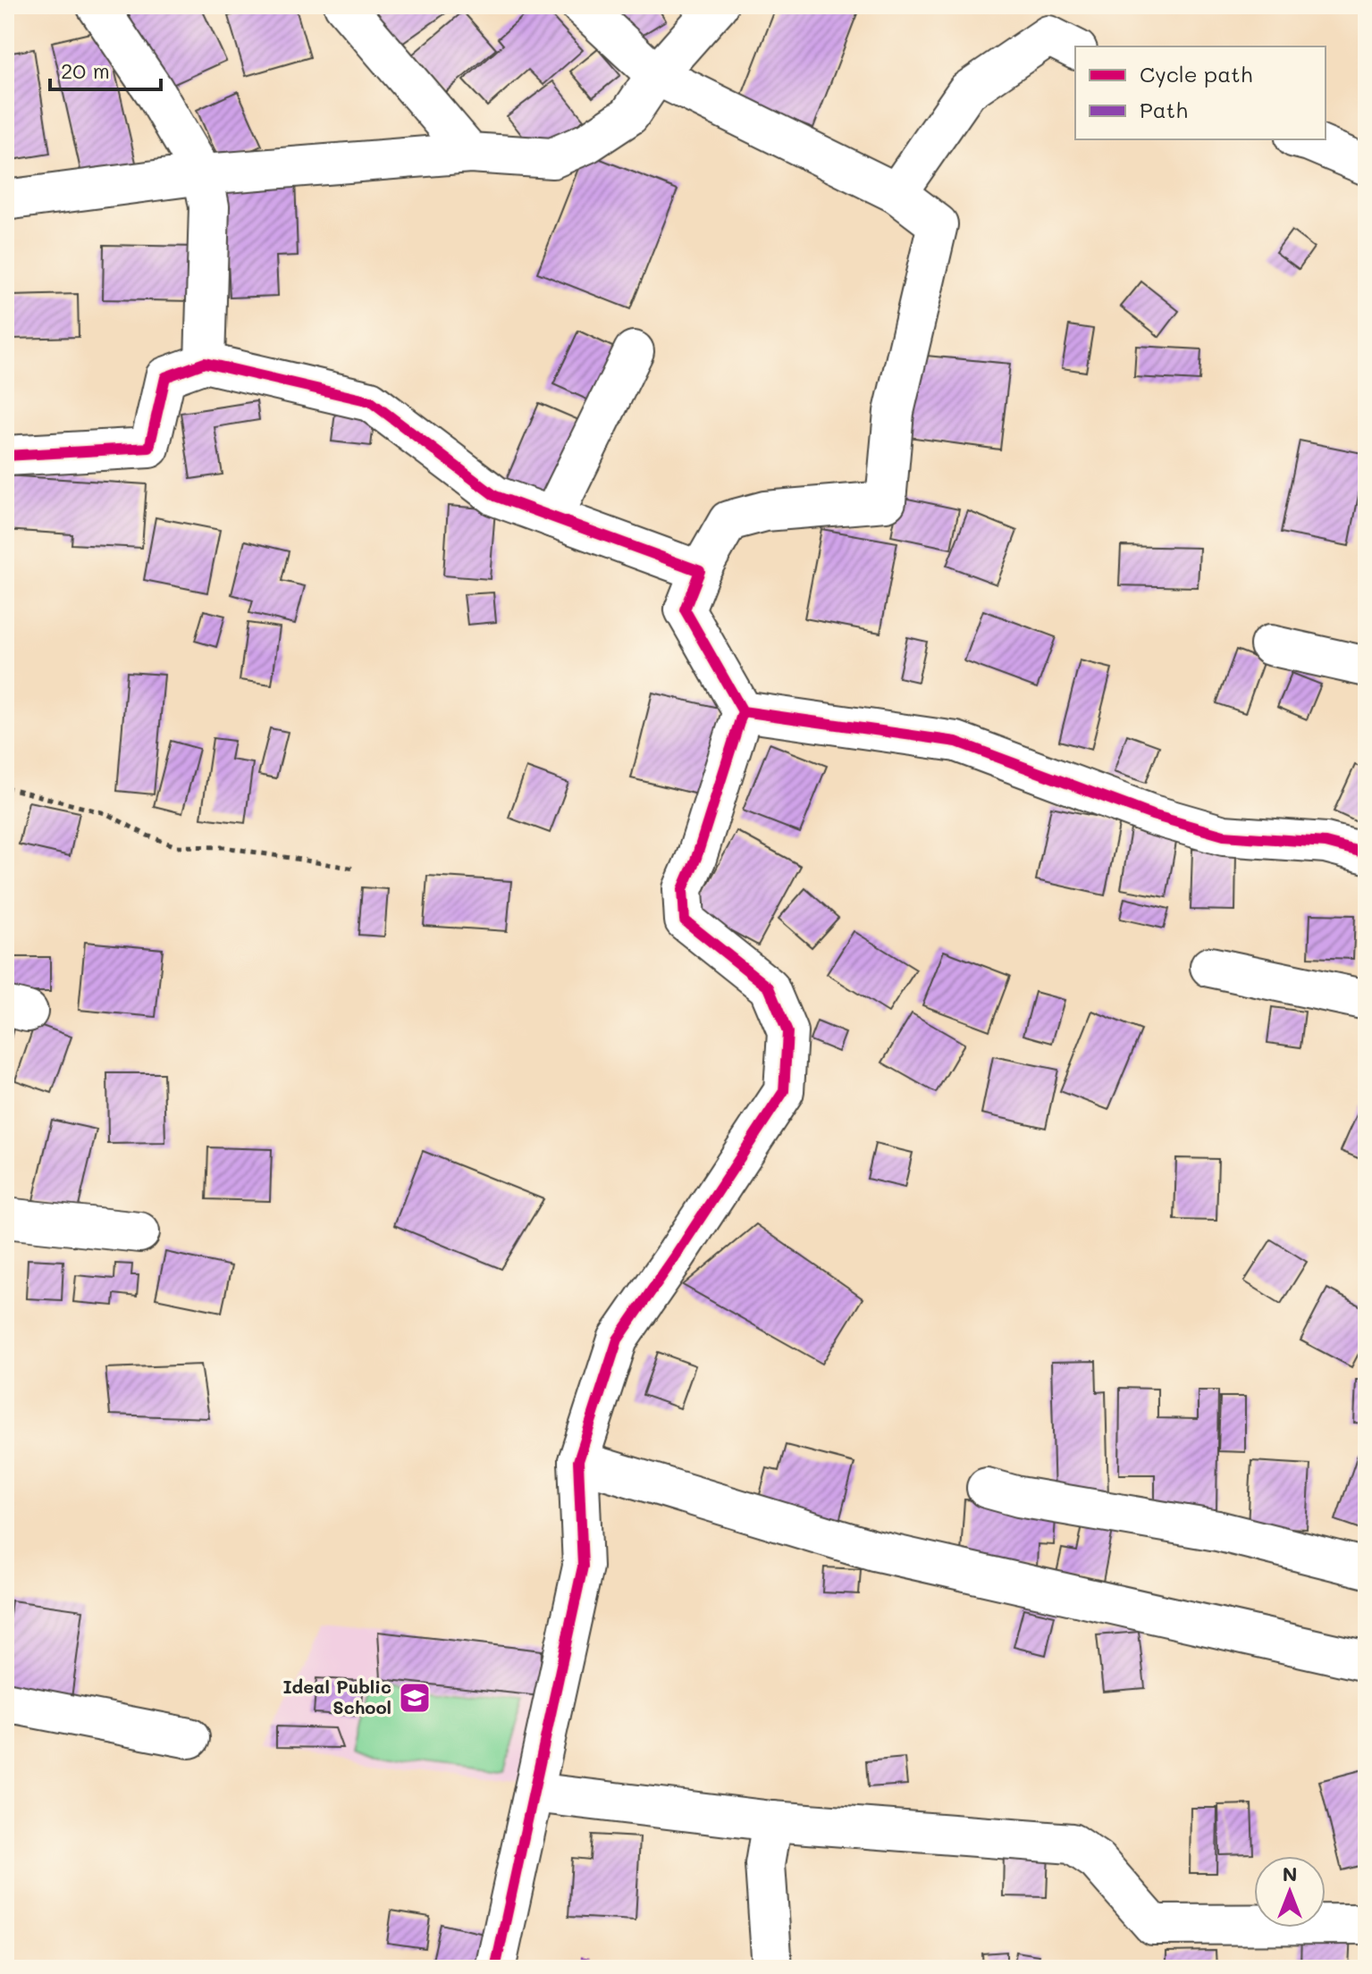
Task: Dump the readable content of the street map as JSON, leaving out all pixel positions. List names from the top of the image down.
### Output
{
  "places": {
    "school or university": ["Ideal Public School"]
  },
  "legend": ["Cycle path", "Path"],
  "scale_bar": "20 m",
  "north": "top"
}
